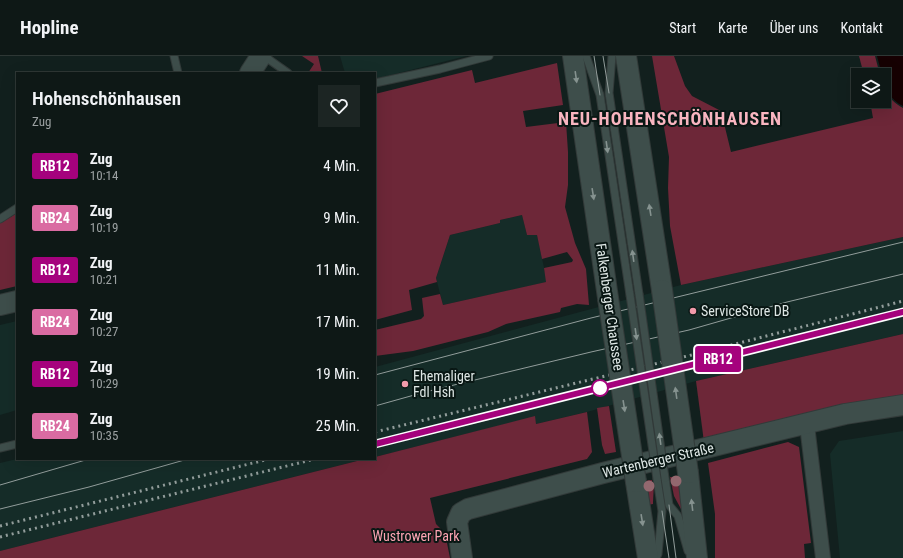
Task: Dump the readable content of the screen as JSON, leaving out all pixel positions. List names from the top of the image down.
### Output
{
  "streets": {
    "main road": ["Falkenberger Chaussee", "Wartenberger Straße"]
  },
  "districts": ["NEU-HOHENSCHÖNHAUSEN"],
  "parks": ["Wustrower Park"],
  "places": ["ServiceStore DB", "Ehemaliger Fdl Hsh"],
  "page": {
    "header": "Hopline",
    "nav": [
      "Start",
      "Karte",
      "Über uns",
      "Kontakt"
    ],
    "on_map": "RB12",
    "heading": ["Hohenschönhausen", "Zug"],
    "list": [
      {
        "mark": "RB12",
        "name": "Zug",
        "note": "10:14",
        "value": "4 Min."
      },
      {
        "mark": "RB24",
        "name": "Zug",
        "note": "10:19",
        "value": "9 Min."
      },
      {
        "mark": "RB12",
        "name": "Zug",
        "note": "10:21",
        "value": "11 Min."
      },
      {
        "mark": "RB24",
        "name": "Zug",
        "note": "10:27",
        "value": "17 Min."
      },
      {
        "mark": "RB12",
        "name": "Zug",
        "note": "10:29",
        "value": "19 Min."
      },
      {
        "mark": "RB24",
        "name": "Zug",
        "note": "10:35",
        "value": "25 Min."
      }
    ]
  }
}
